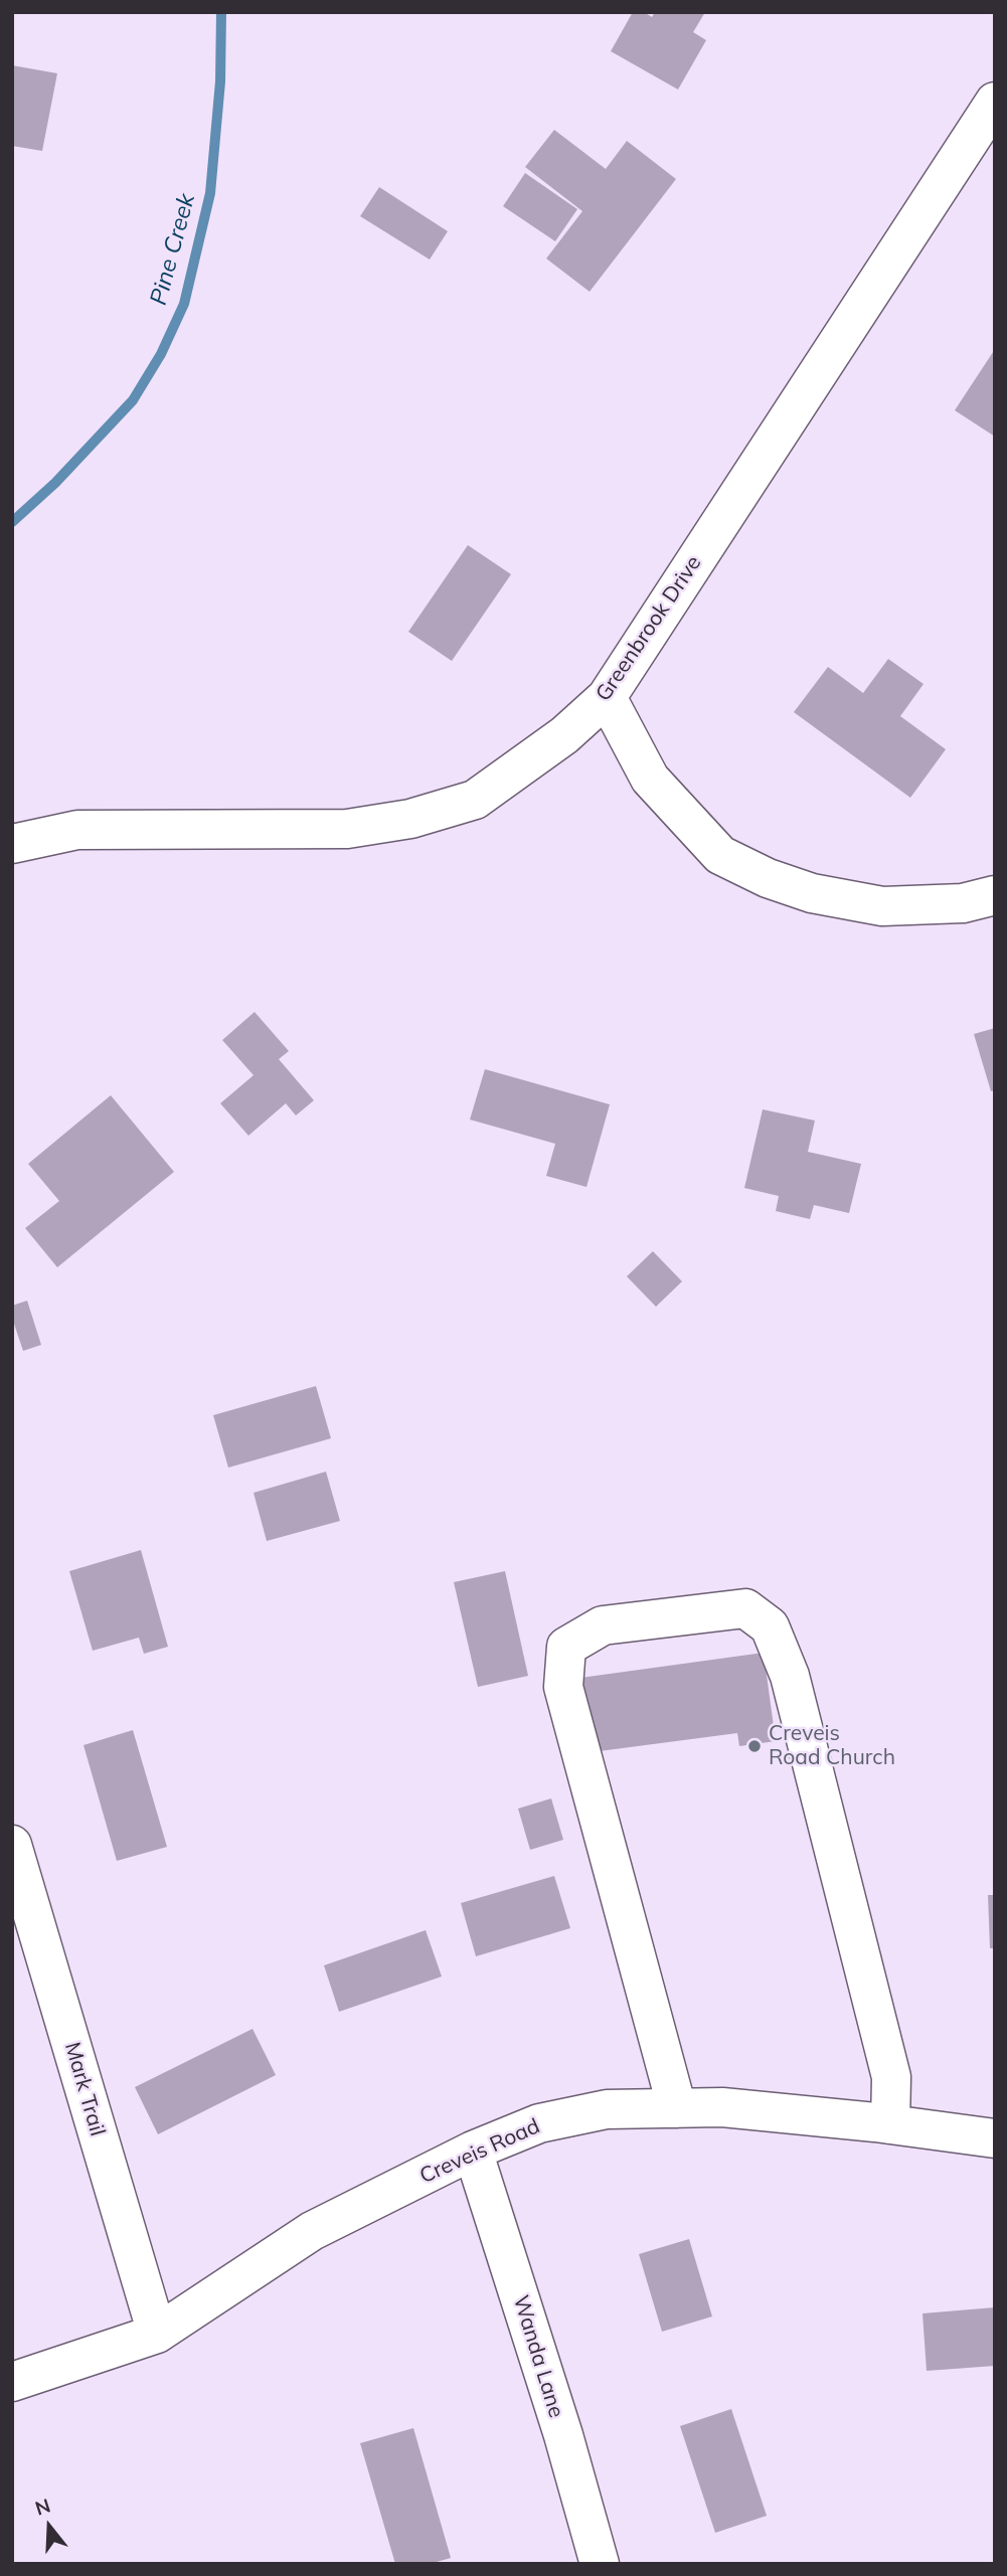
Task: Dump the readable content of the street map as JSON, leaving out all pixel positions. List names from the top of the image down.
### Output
{
  "streets": {
    "street": [
      "Greenbrook Drive",
      "Mark Trail",
      "Creveis Road",
      "Wanda Lane"
    ]
  },
  "crossings": [
    ["Mark Trail", "Creveis Road"],
    ["Creveis Road", "Wanda Lane"]
  ],
  "water": ["Pine Creek"],
  "places": ["Creveis Road Church"],
  "north": "top"
}
